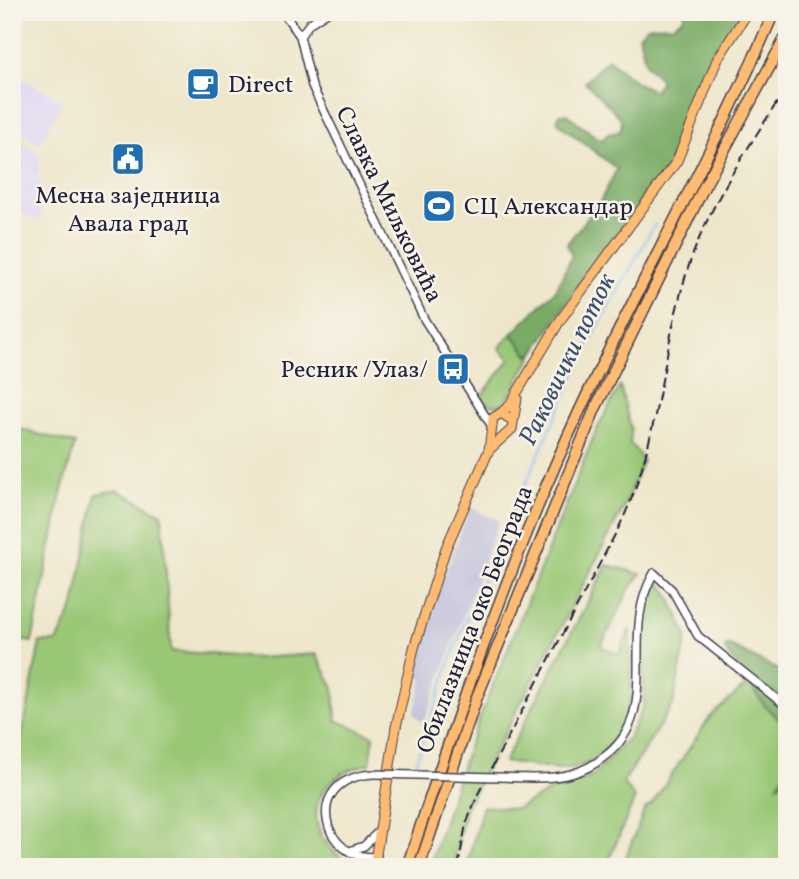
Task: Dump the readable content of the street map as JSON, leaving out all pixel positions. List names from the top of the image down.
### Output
{
  "streets": {
    "highway": ["Обилазница око Београда"],
    "street": ["Славка Миљковића"]
  },
  "water": ["Раковички поток"],
  "places": {
    "cafe": ["Direct"],
    "public building": ["Месна заједница Авала град"],
    "sports": ["СЦ Александар"],
    "bus stop": ["Ресник /Улаз/"]
  }
}
